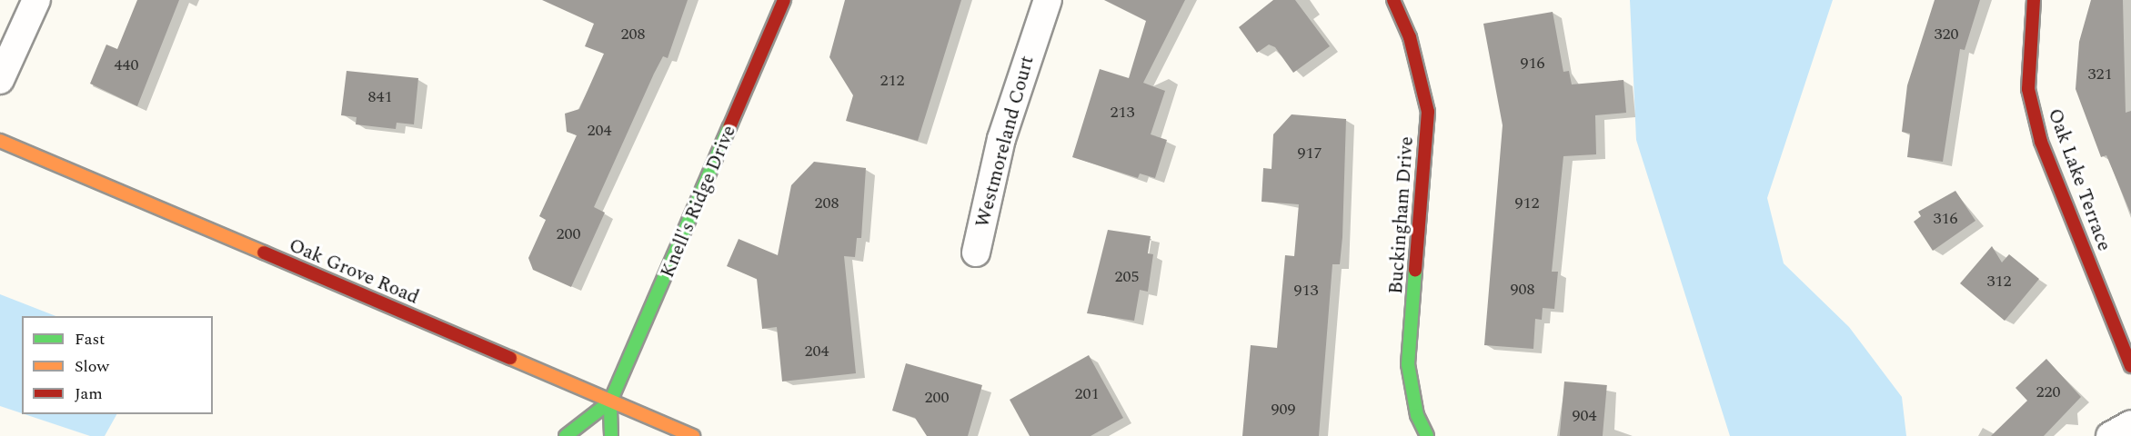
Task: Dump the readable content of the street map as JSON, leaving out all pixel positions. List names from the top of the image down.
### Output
{
  "streets": {
    "street": [
      "Westmoreland Court",
      "Oak Lake Terrace",
      "Knell's Ridge Drive",
      "Buckingham Drive",
      "Oak Grove Road"
    ]
  },
  "crossings": [
    ["Knell's Ridge Drive", "Oak Grove Road"]
  ],
  "house_numbers": [
    "208",
    "320",
    "916",
    "440",
    "321",
    "212",
    "841",
    "213",
    "204",
    "917",
    "208",
    "912",
    "316",
    "200",
    "205",
    "312",
    "908",
    "913",
    "204",
    "220",
    "201",
    "200",
    "909",
    "904"
  ],
  "legend": ["Fast", "Slow", "Jam"]
}
